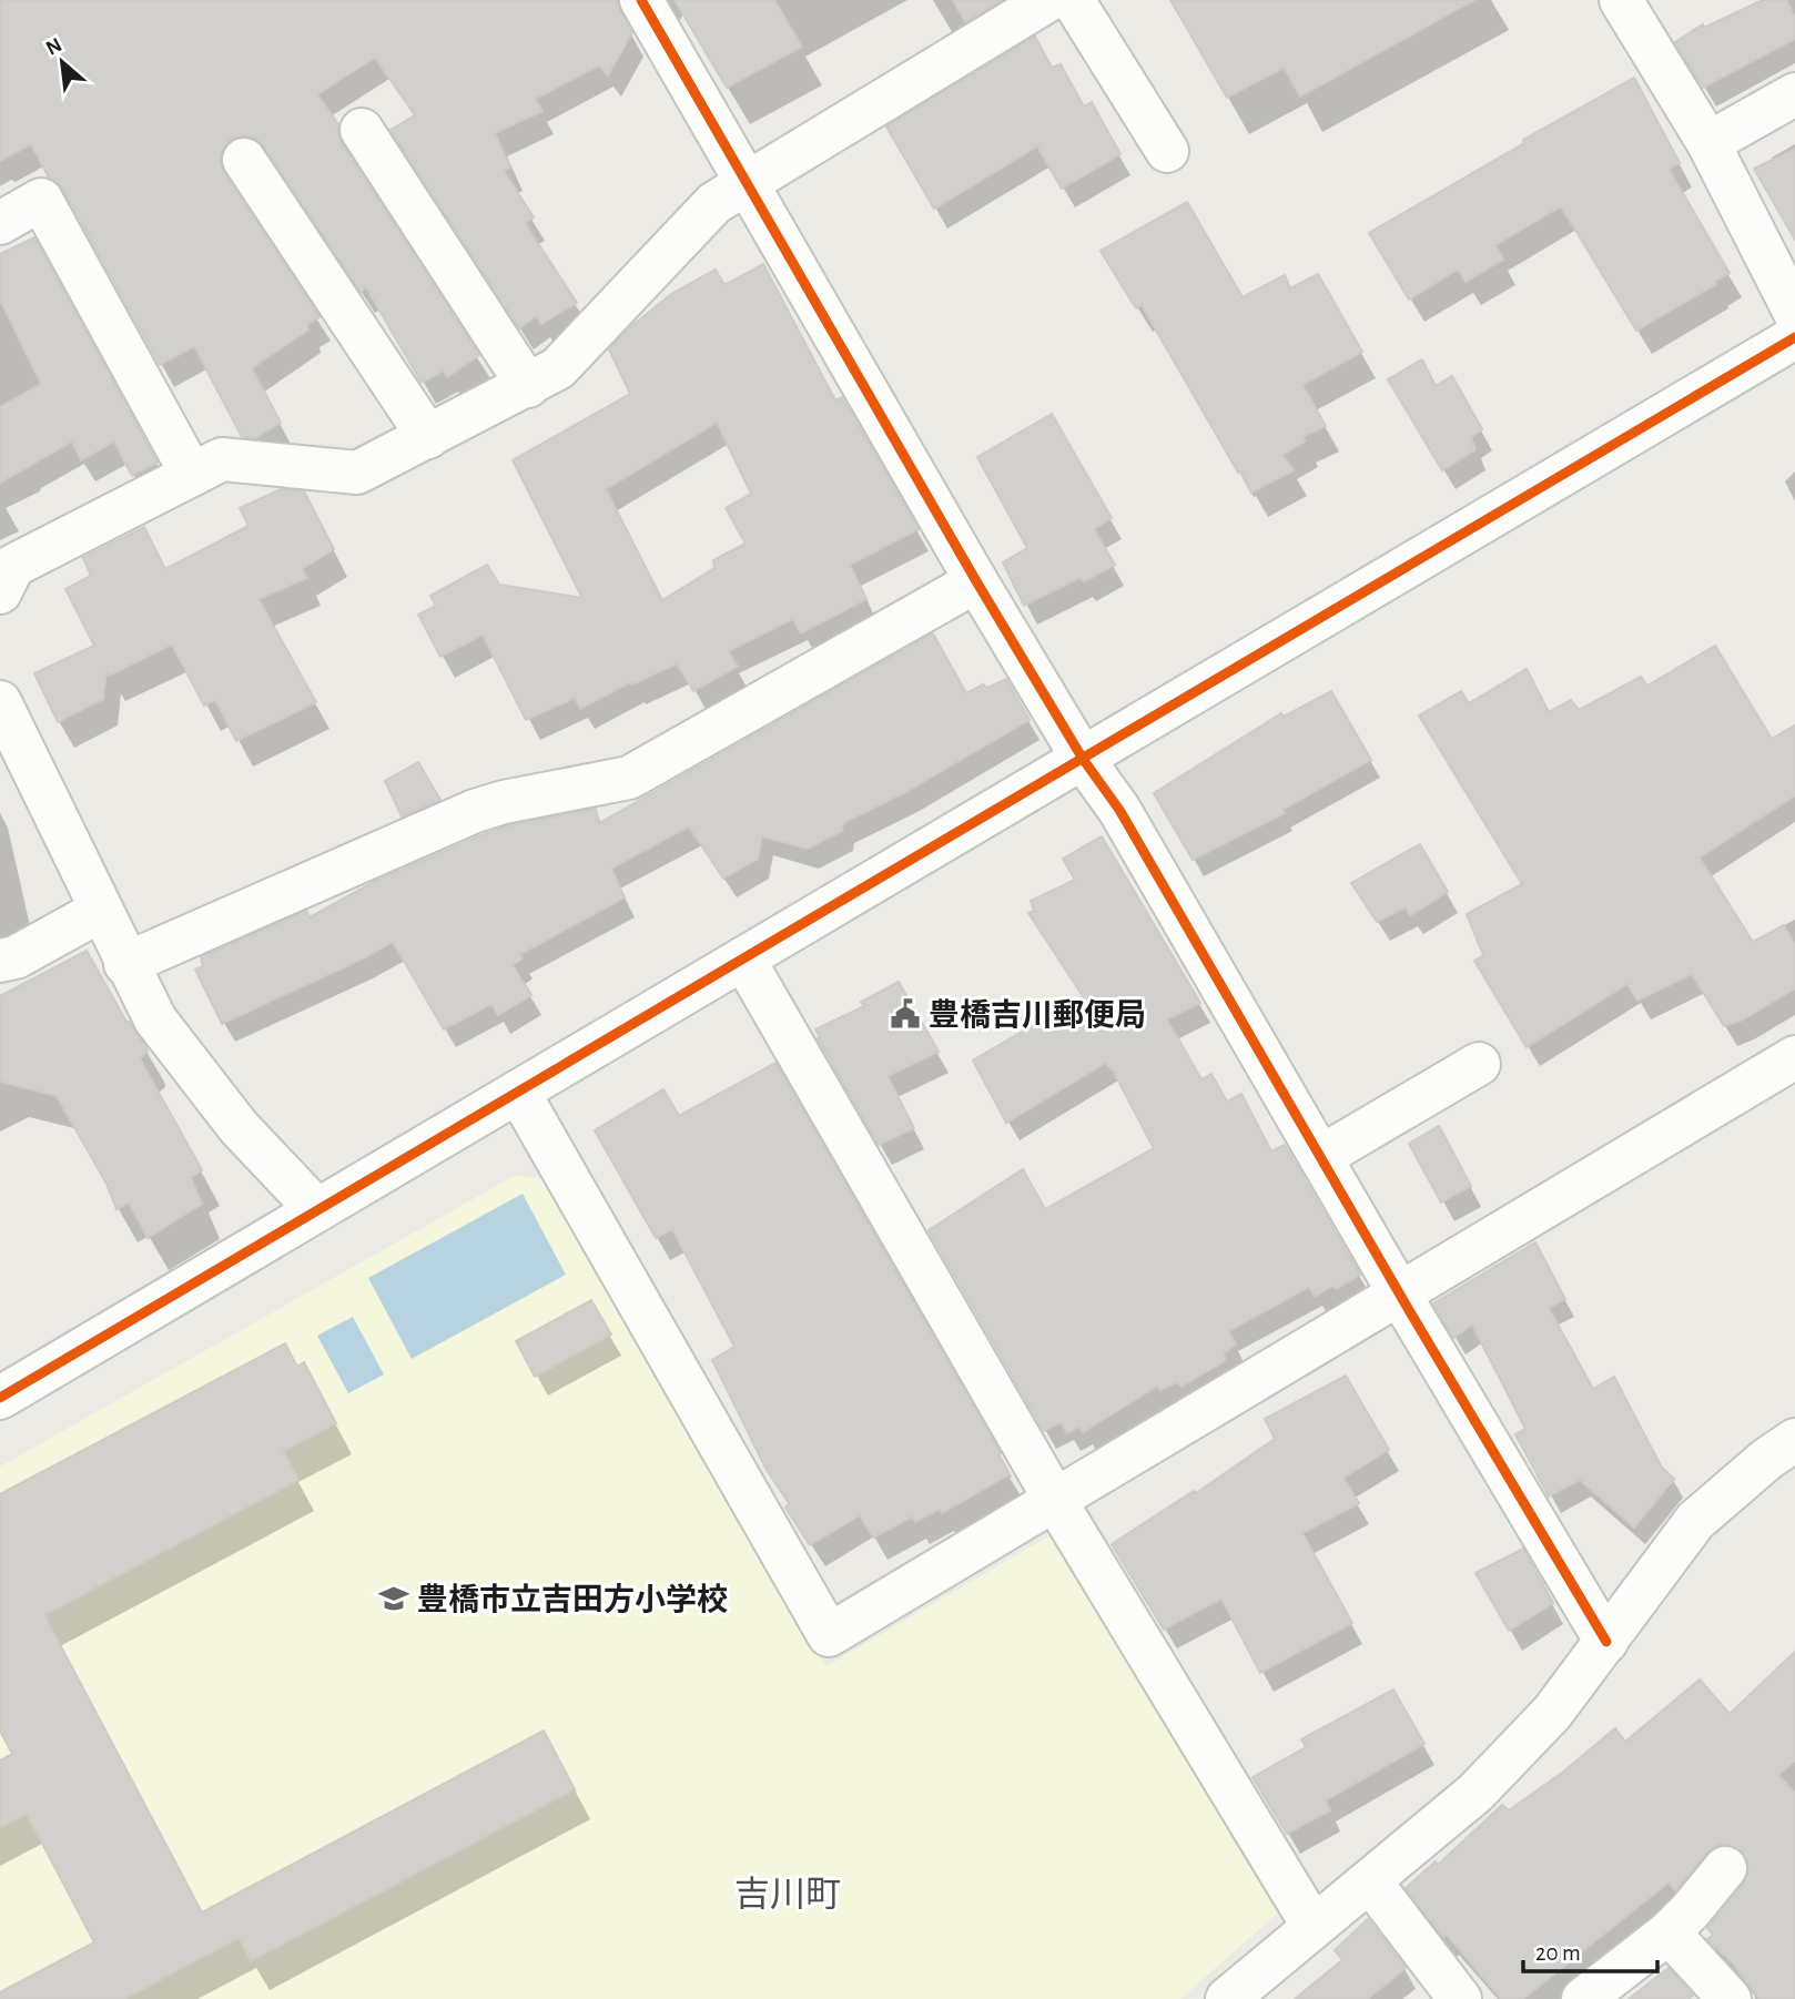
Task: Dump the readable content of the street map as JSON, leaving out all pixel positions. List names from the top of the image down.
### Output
{
  "districts": ["吉川町"],
  "places": {
    "public building": ["豊橋吉川郵便局"],
    "school or university": ["豊橋市立吉田方小学校"]
  },
  "scale_bar": "20 m",
  "north": "top left"
}
